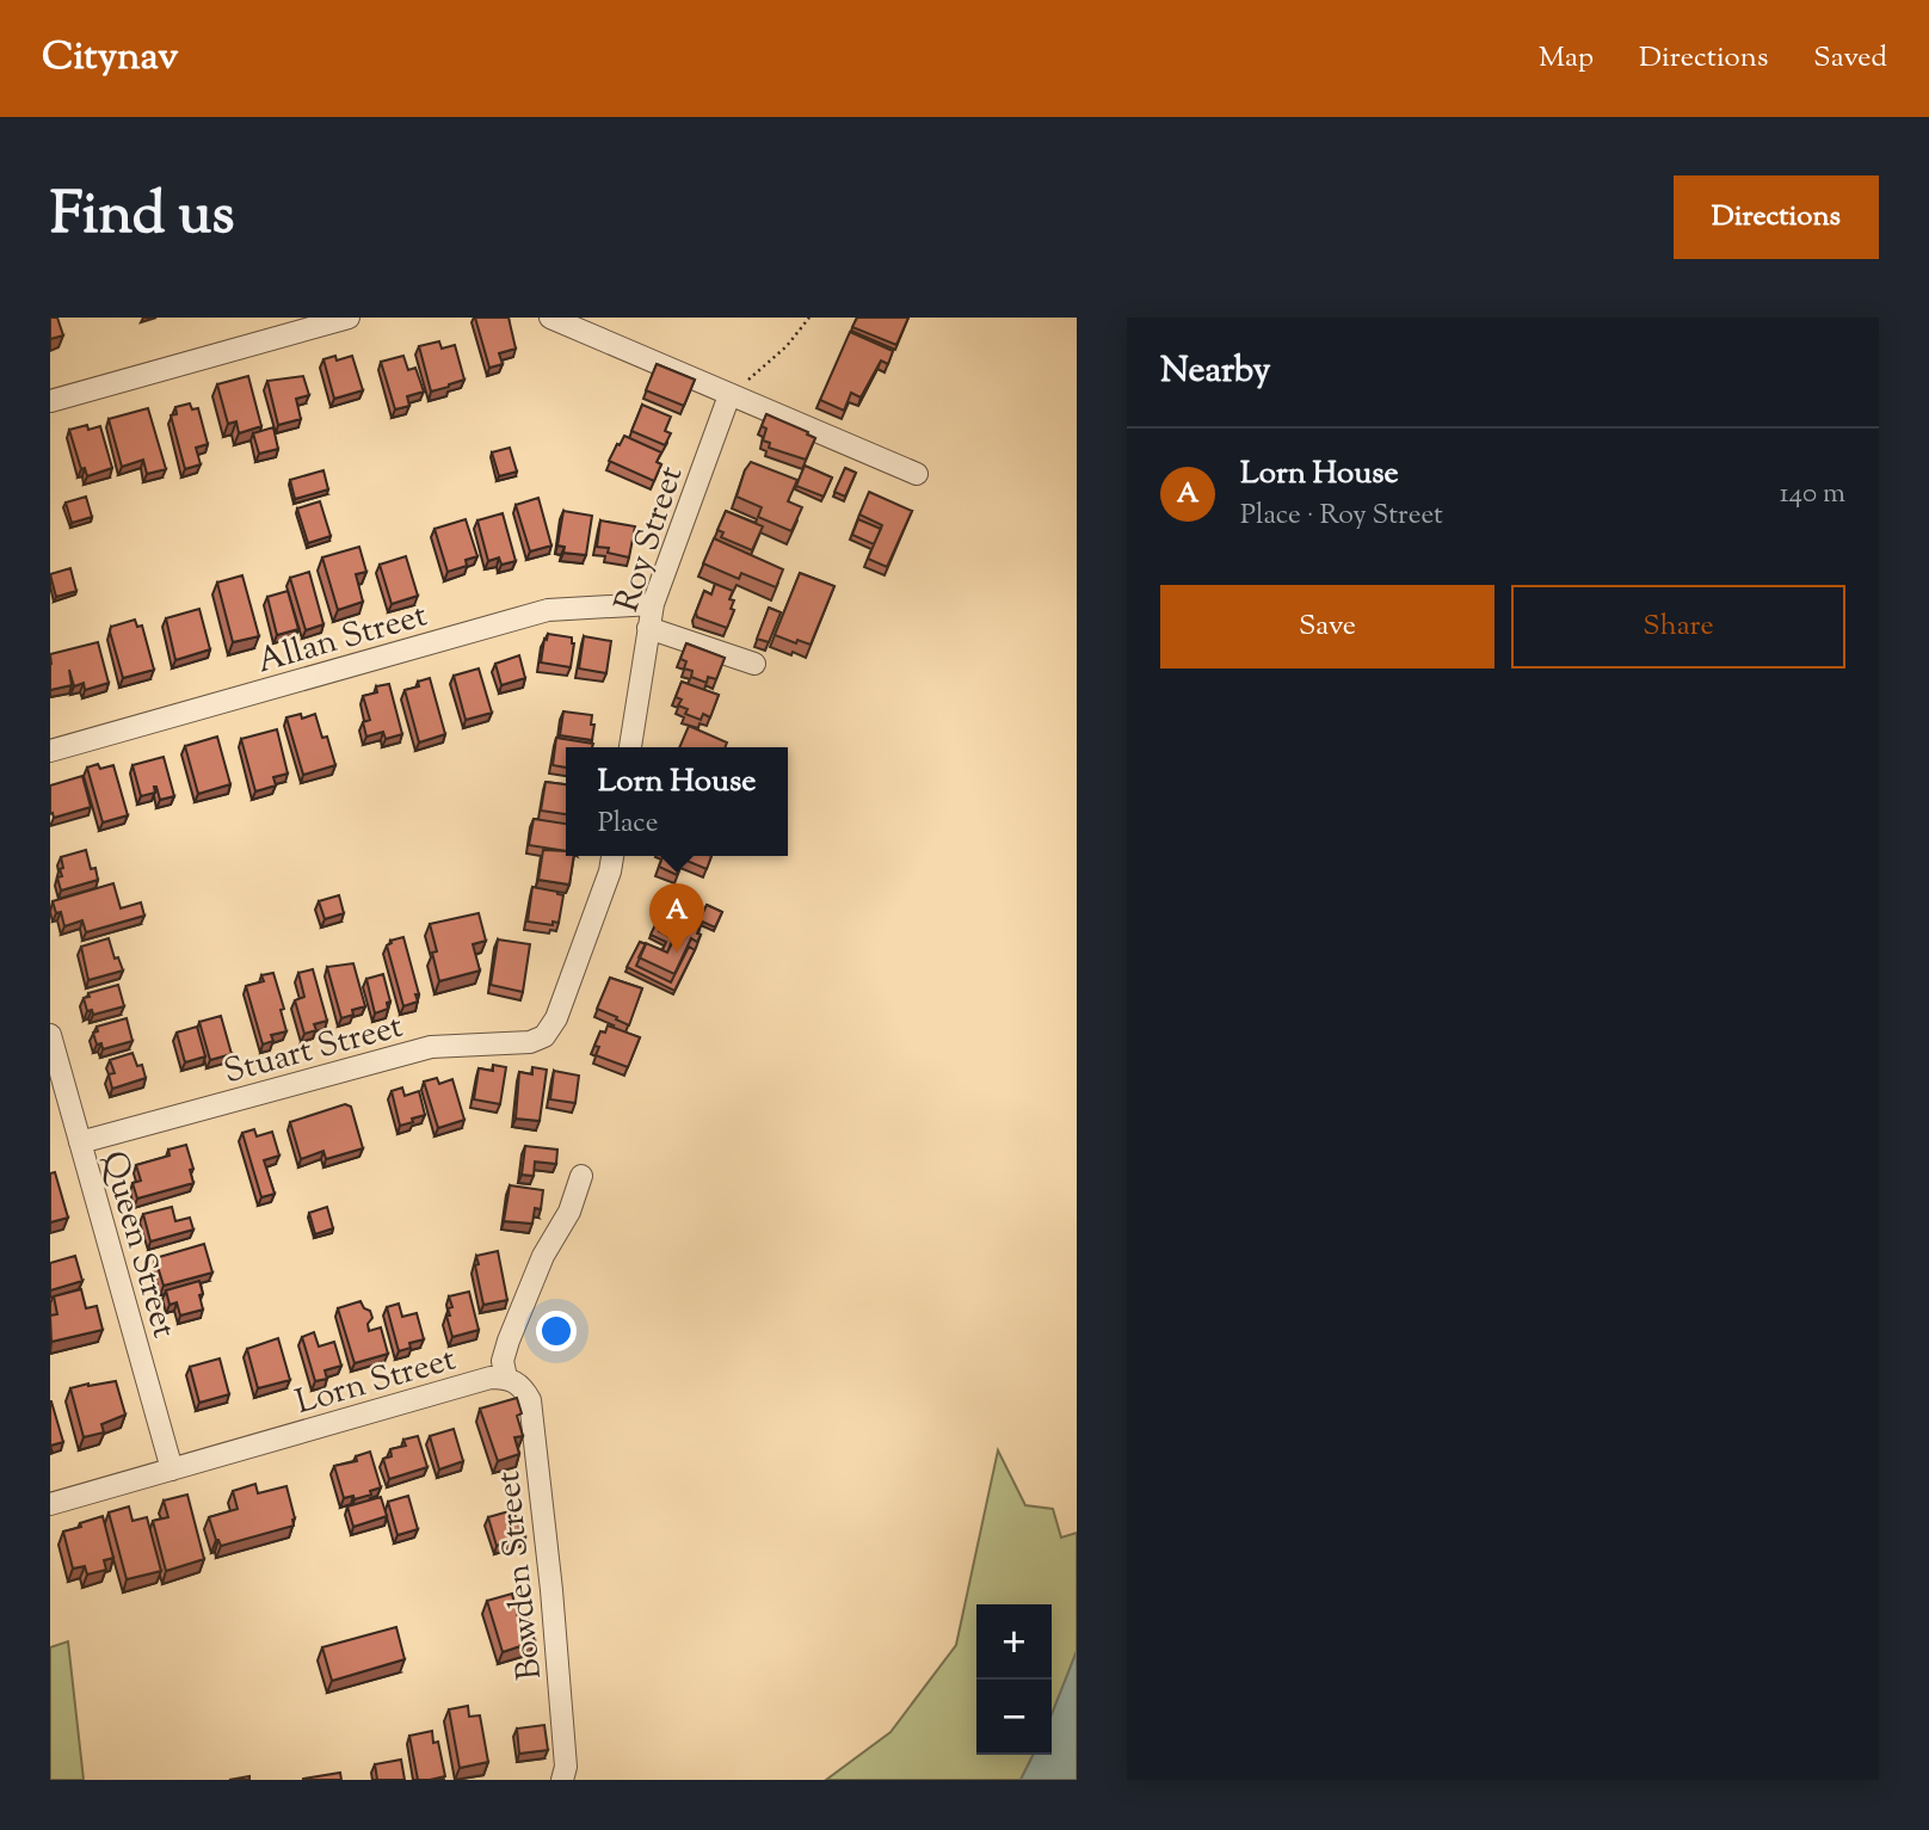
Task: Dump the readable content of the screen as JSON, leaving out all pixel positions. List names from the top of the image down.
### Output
{
  "streets": {
    "street": [
      "Roy Street",
      "Allan Street",
      "Stuart Street",
      "Queen Street",
      "Lorn Street",
      "Bowden Street"
    ]
  },
  "crossings": [
    ["Roy Street", "Allan Street"],
    ["Stuart Street", "Queen Street"],
    ["Queen Street", "Lorn Street"],
    ["Lorn Street", "Bowden Street"]
  ],
  "page": {
    "header": "Citynav",
    "nav": ["Map", "Directions", "Saved"],
    "title": "Find us",
    "buttons": [
      "Directions",
      ["Save", "Share"]
    ],
    "heading": "Nearby",
    "list": [
      {
        "mark": "A",
        "name": "Lorn House",
        "note": "Place · Roy Street",
        "value": "140 m"
      }
    ],
    "popup": ["Lorn House", "Place"],
    "pins": "A",
    "map_buttons": ["+", "−"]
  }
}
